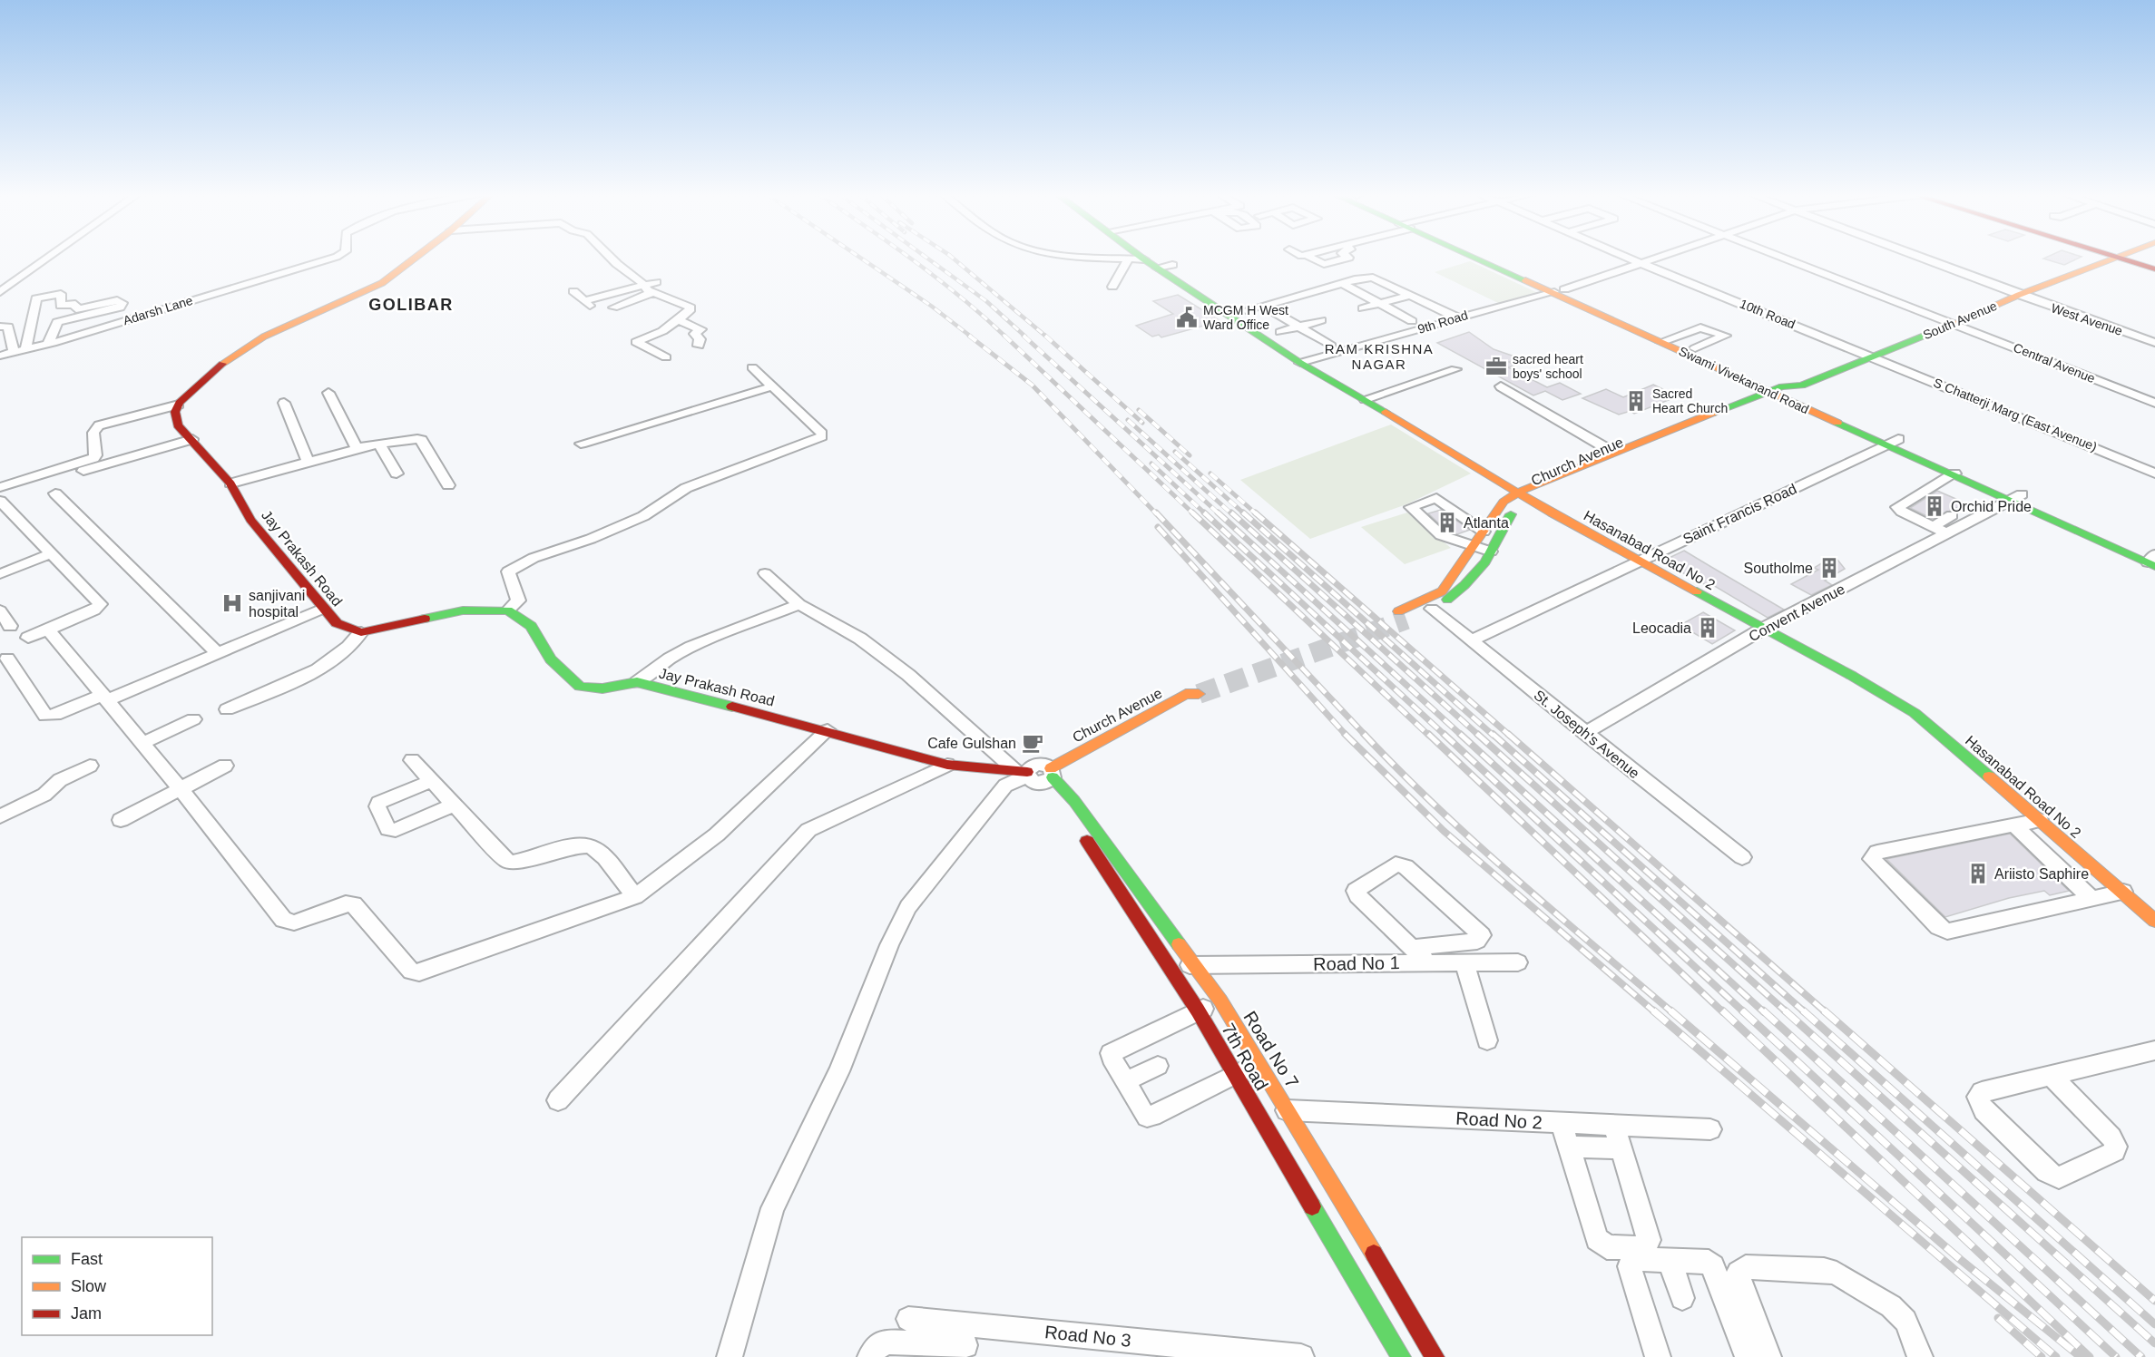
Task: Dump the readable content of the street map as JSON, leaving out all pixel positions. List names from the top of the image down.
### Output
{
  "streets": {
    "street": [
      "Adarsh Lane",
      "10th Road",
      "West Avenue",
      "South Avenue",
      "9th Road",
      "Central Avenue",
      "Swami Vivekanand Road",
      "S Chatterji Marg (East Avenue)",
      "Church Avenue",
      "Saint Francis Road",
      "Hasanabad Road No 2",
      "Jay Prakash Road",
      "Convent Avenue",
      "St. Joseph's Avenue",
      "Road No 1",
      "Road No 7",
      "7th Road",
      "Road No 2",
      "Road No 3"
    ]
  },
  "crossings": [
    ["10th Road", "South Avenue"],
    ["10th Road", "9th Road"],
    ["10th Road", "S Chatterji Marg (East Avenue)"],
    ["West Avenue", "South Avenue"],
    ["South Avenue", "Central Avenue"],
    ["South Avenue", "Swami Vivekanand Road"],
    ["South Avenue", "S Chatterji Marg (East Avenue)"],
    ["South Avenue", "Church Avenue"],
    ["9th Road", "Swami Vivekanand Road"],
    ["9th Road", "Hasanabad Road No 2"],
    ["Swami Vivekanand Road", "Church Avenue"],
    ["Swami Vivekanand Road", "Saint Francis Road"],
    ["Swami Vivekanand Road", "Convent Avenue"],
    ["Church Avenue", "Hasanabad Road No 2"],
    ["Church Avenue", "Jay Prakash Road"],
    ["Church Avenue", "St. Joseph's Avenue"],
    ["Church Avenue", "Road No 7"],
    ["Church Avenue", "7th Road"],
    ["Saint Francis Road", "Hasanabad Road No 2"],
    ["Saint Francis Road", "St. Joseph's Avenue"],
    ["Hasanabad Road No 2", "Convent Avenue"],
    ["Jay Prakash Road", "Road No 7"],
    ["Jay Prakash Road", "7th Road"],
    ["Convent Avenue", "St. Joseph's Avenue"],
    ["Road No 1", "Road No 7"],
    ["Road No 1", "7th Road"],
    ["Road No 7", "7th Road"],
    ["Road No 7", "Road No 2"],
    ["7th Road", "Road No 2"]
  ],
  "districts": ["GOLIBAR", "RAM KRISHNA NAGAR"],
  "places": {
    "public building": ["MCGM H West Ward Office"],
    "office": ["sacred heart boys' school"],
    "building": [
      "Sacred Heart Church",
      "Orchid Pride",
      "Atlanta",
      "Southolme",
      "Leocadia",
      "Ariisto Saphire"
    ],
    "hospital": ["sanjivani hospital"],
    "cafe": ["Cafe Gulshan"]
  },
  "legend": ["Fast", "Slow", "Jam"]
}
